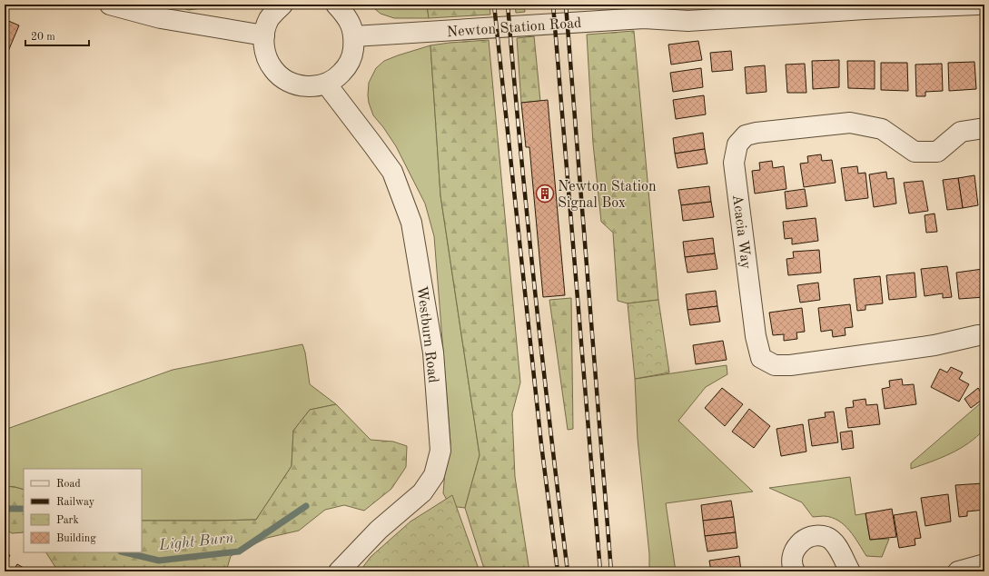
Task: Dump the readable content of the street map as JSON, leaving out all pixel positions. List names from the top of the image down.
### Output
{
  "streets": {
    "street": ["Newton Station Road", "Acacia Way", "Westburn Road"]
  },
  "water": ["Light Burn"],
  "places": {
    "building": ["Newton Station Signal Box"]
  },
  "legend": [
    "Road",
    "Railway",
    "Park",
    "Building"
  ],
  "scale_bar": "20 m"
}
